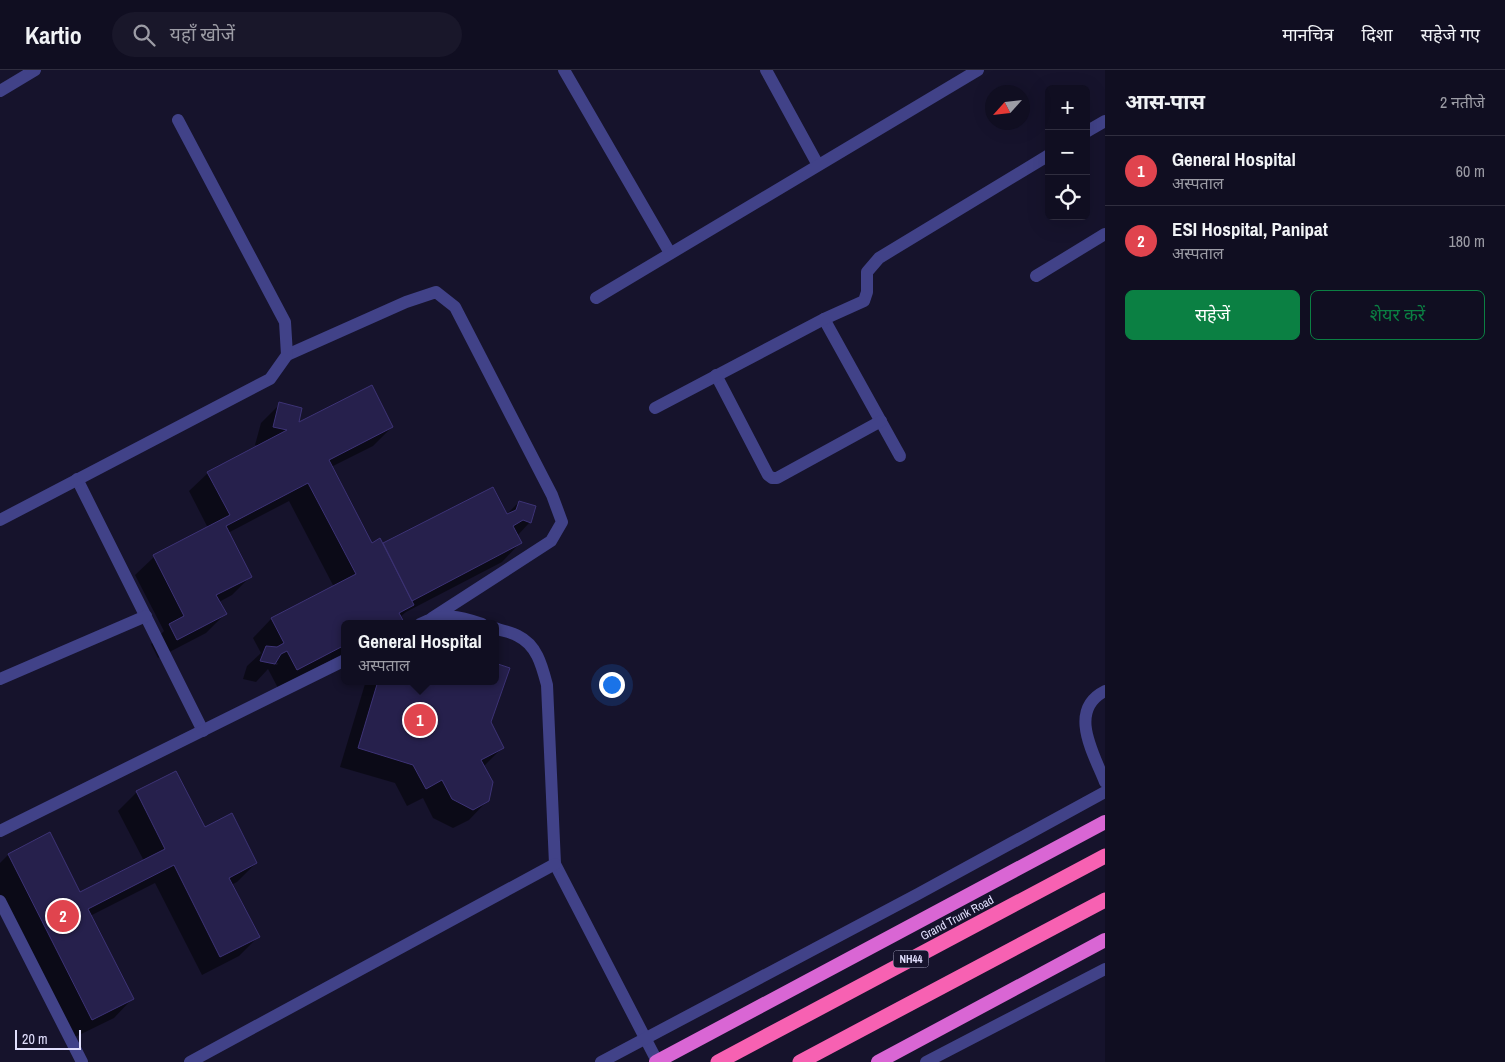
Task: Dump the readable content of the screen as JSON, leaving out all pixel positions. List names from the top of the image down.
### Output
{
  "streets": {
    "highway": ["Grand Trunk Road", "NH44"]
  },
  "scale_bar": "20 m",
  "north": "bottom left",
  "page": {
    "header": "Kartio",
    "search": "यहाँ खोजें",
    "nav": ["मानचित्र", "दिशा", "सहेजे गए"],
    "heading": ["आस-पास", "2 नतीजे"],
    "map_buttons": ["+", "−"],
    "list": [
      {
        "mark": "1",
        "name": "General Hospital",
        "note": "अस्पताल",
        "value": "60 m"
      },
      {
        "mark": "2",
        "name": "ESI Hospital, Panipat",
        "note": "अस्पताल",
        "value": "180 m"
      }
    ],
    "buttons": ["सहेजें", "शेयर करें"],
    "popup": ["General Hospital", "अस्पताल"],
    "pins": ["1", "2"],
    "scale": "20 m"
  }
}
